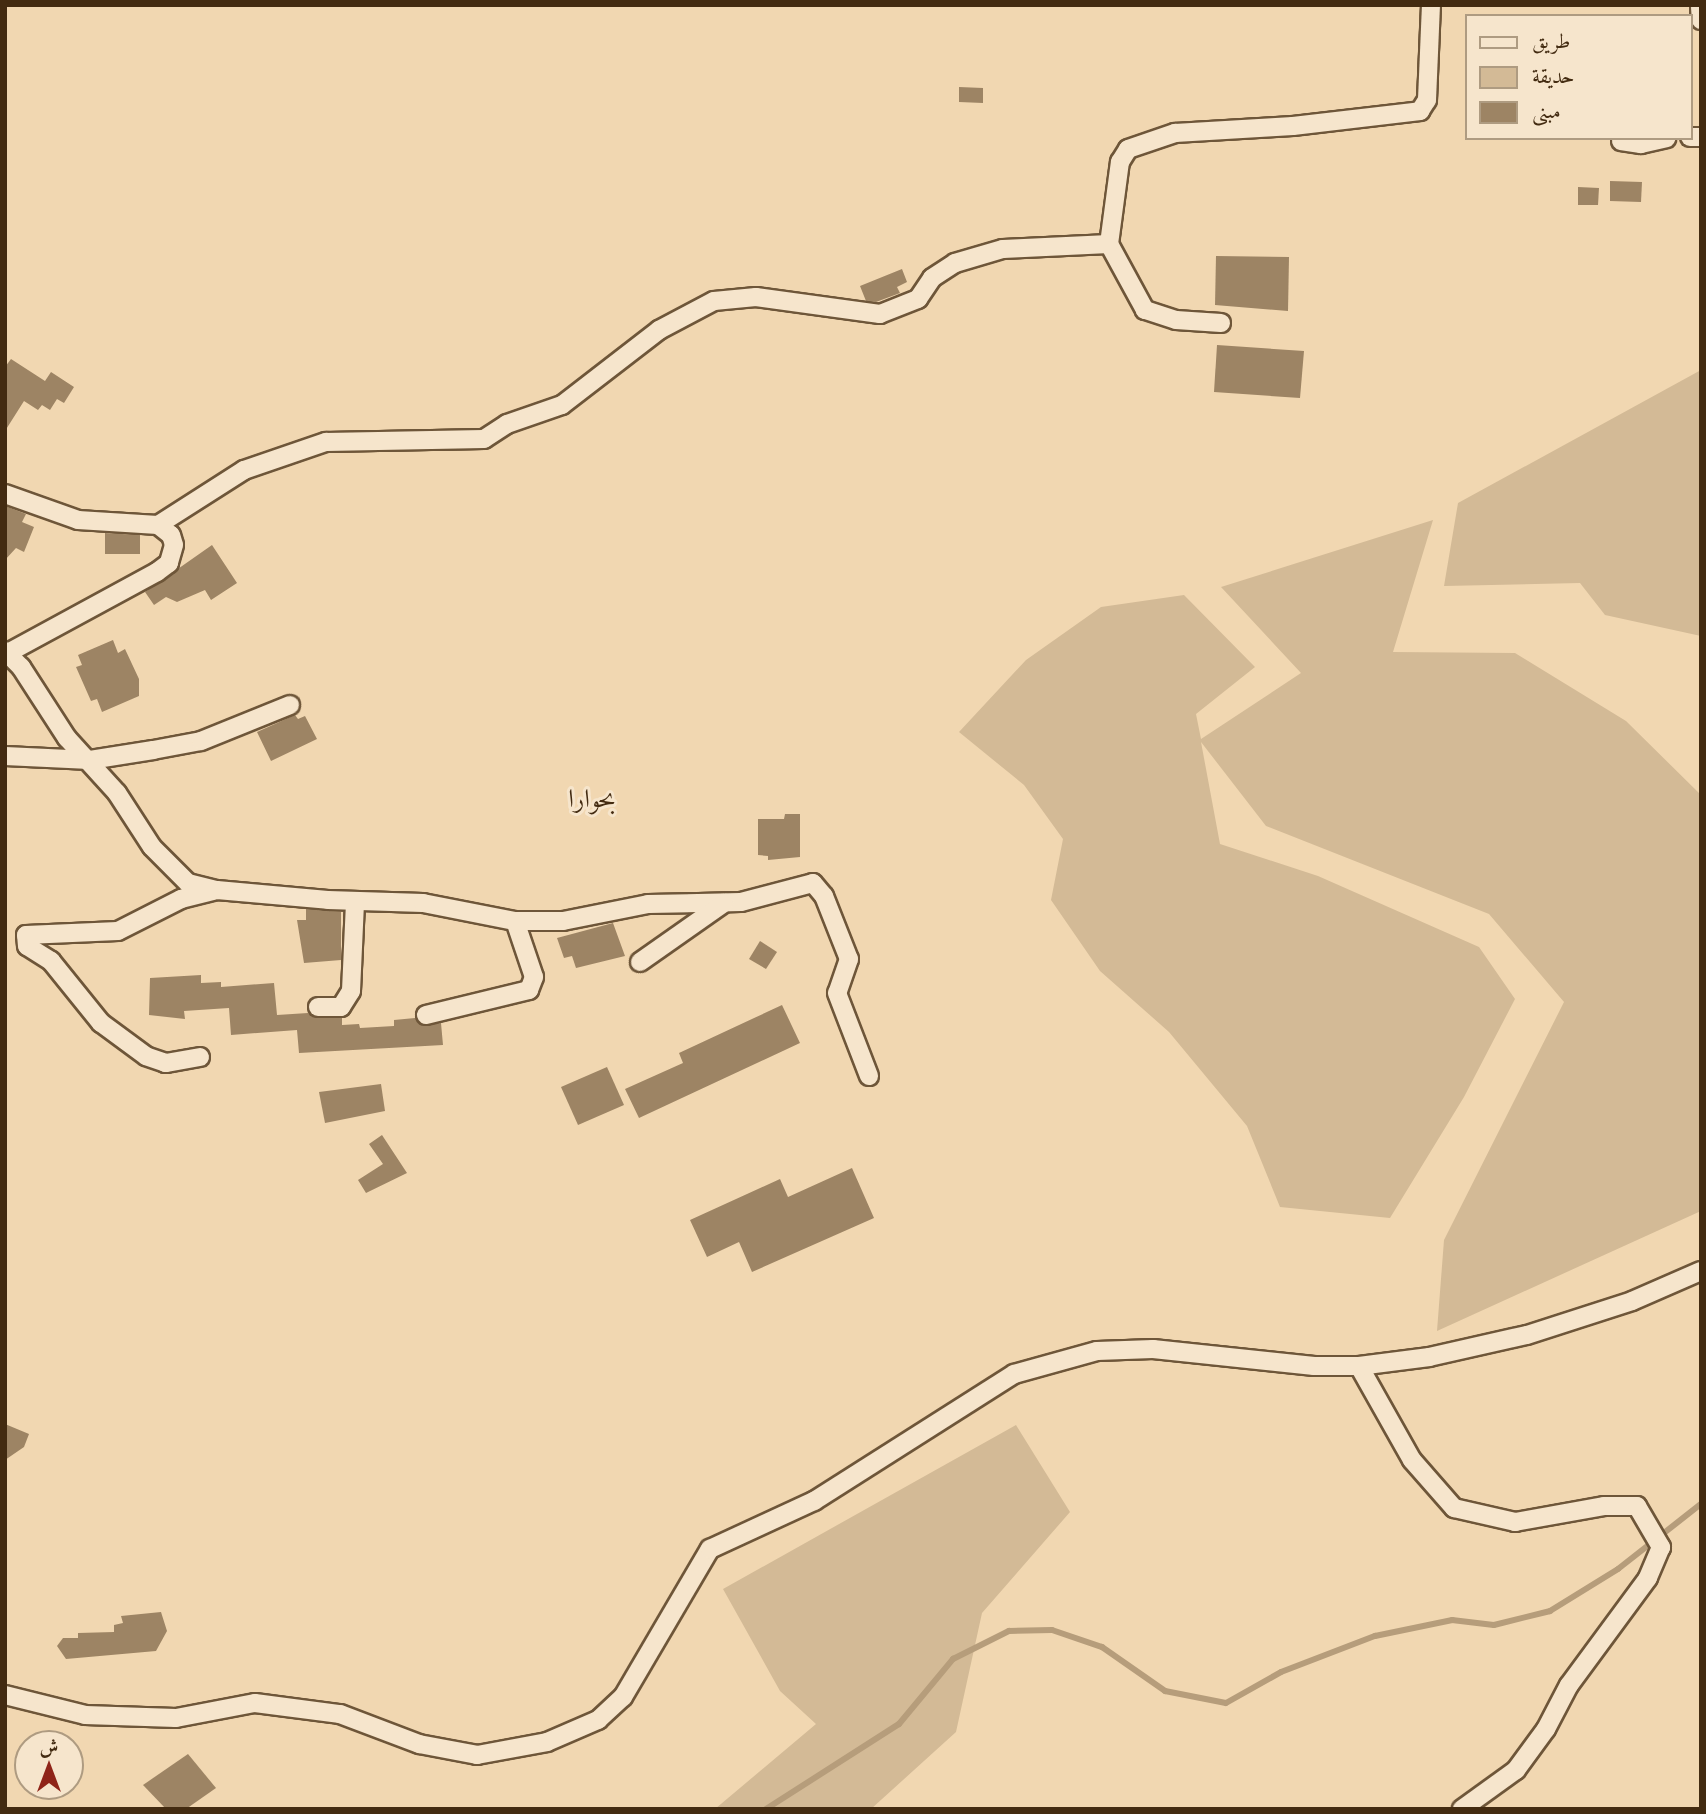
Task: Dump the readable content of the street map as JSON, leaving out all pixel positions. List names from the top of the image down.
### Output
{
  "districts": ["بحوارا"],
  "legend": ["طريق", "حديقة", "مبنى"],
  "north": "top"
}
